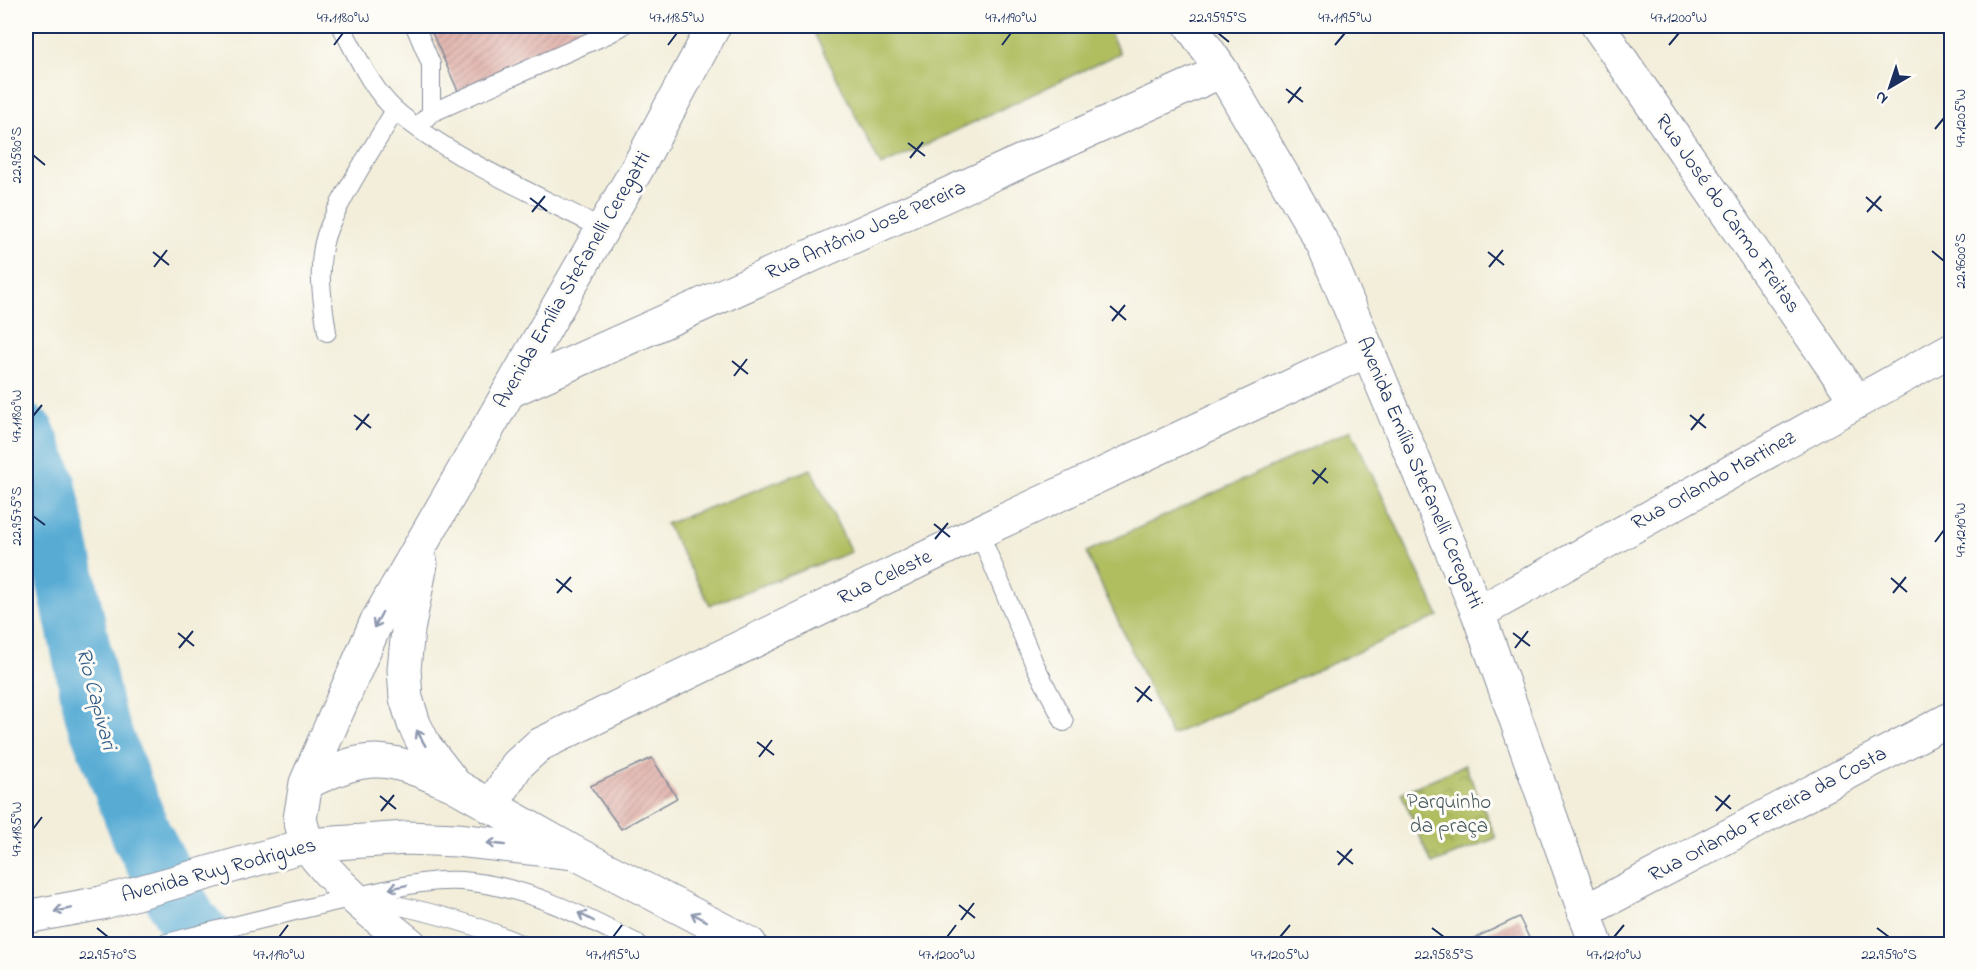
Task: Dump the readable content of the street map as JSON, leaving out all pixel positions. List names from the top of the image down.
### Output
{
  "streets": {
    "street": [
      "Rua José do Carmo Freitas",
      "Rua Antônio José Pereira",
      "Avenida Emília Stefanelli Ceregatti",
      "Rua Orlando Martinez",
      "Rua Celeste",
      "Rua Orlando Ferreira da Costa",
      "Avenida Ruy Rodrigues"
    ]
  },
  "crossings": [
    ["Rua José do Carmo Freitas", "Rua Orlando Martinez"],
    ["Rua Antônio José Pereira", "Avenida Emília Stefanelli Ceregatti"],
    ["Avenida Emília Stefanelli Ceregatti", "Rua Orlando Martinez"],
    ["Avenida Emília Stefanelli Ceregatti", "Rua Celeste"],
    ["Avenida Emília Stefanelli Ceregatti", "Rua Orlando Ferreira da Costa"],
    ["Avenida Emília Stefanelli Ceregatti", "Avenida Ruy Rodrigues"]
  ],
  "one_way": ["Avenida Ruy Rodrigues"],
  "water": ["Rio Capivari"],
  "parks": ["Parquinho da praça"],
  "north": "bottom left",
  "coordinates": [
    "47.1180°W",
    "47.1185°W",
    "47.1190°W",
    "22.9595°S",
    "47.1195°W",
    "47.1200°W",
    "47.1205°W",
    "22.9580°S",
    "22.9600°S",
    "22.9575°S",
    "47.1210°W",
    "22.9570°S",
    "22.9585°S",
    "22.9590°S"
  ]
}
